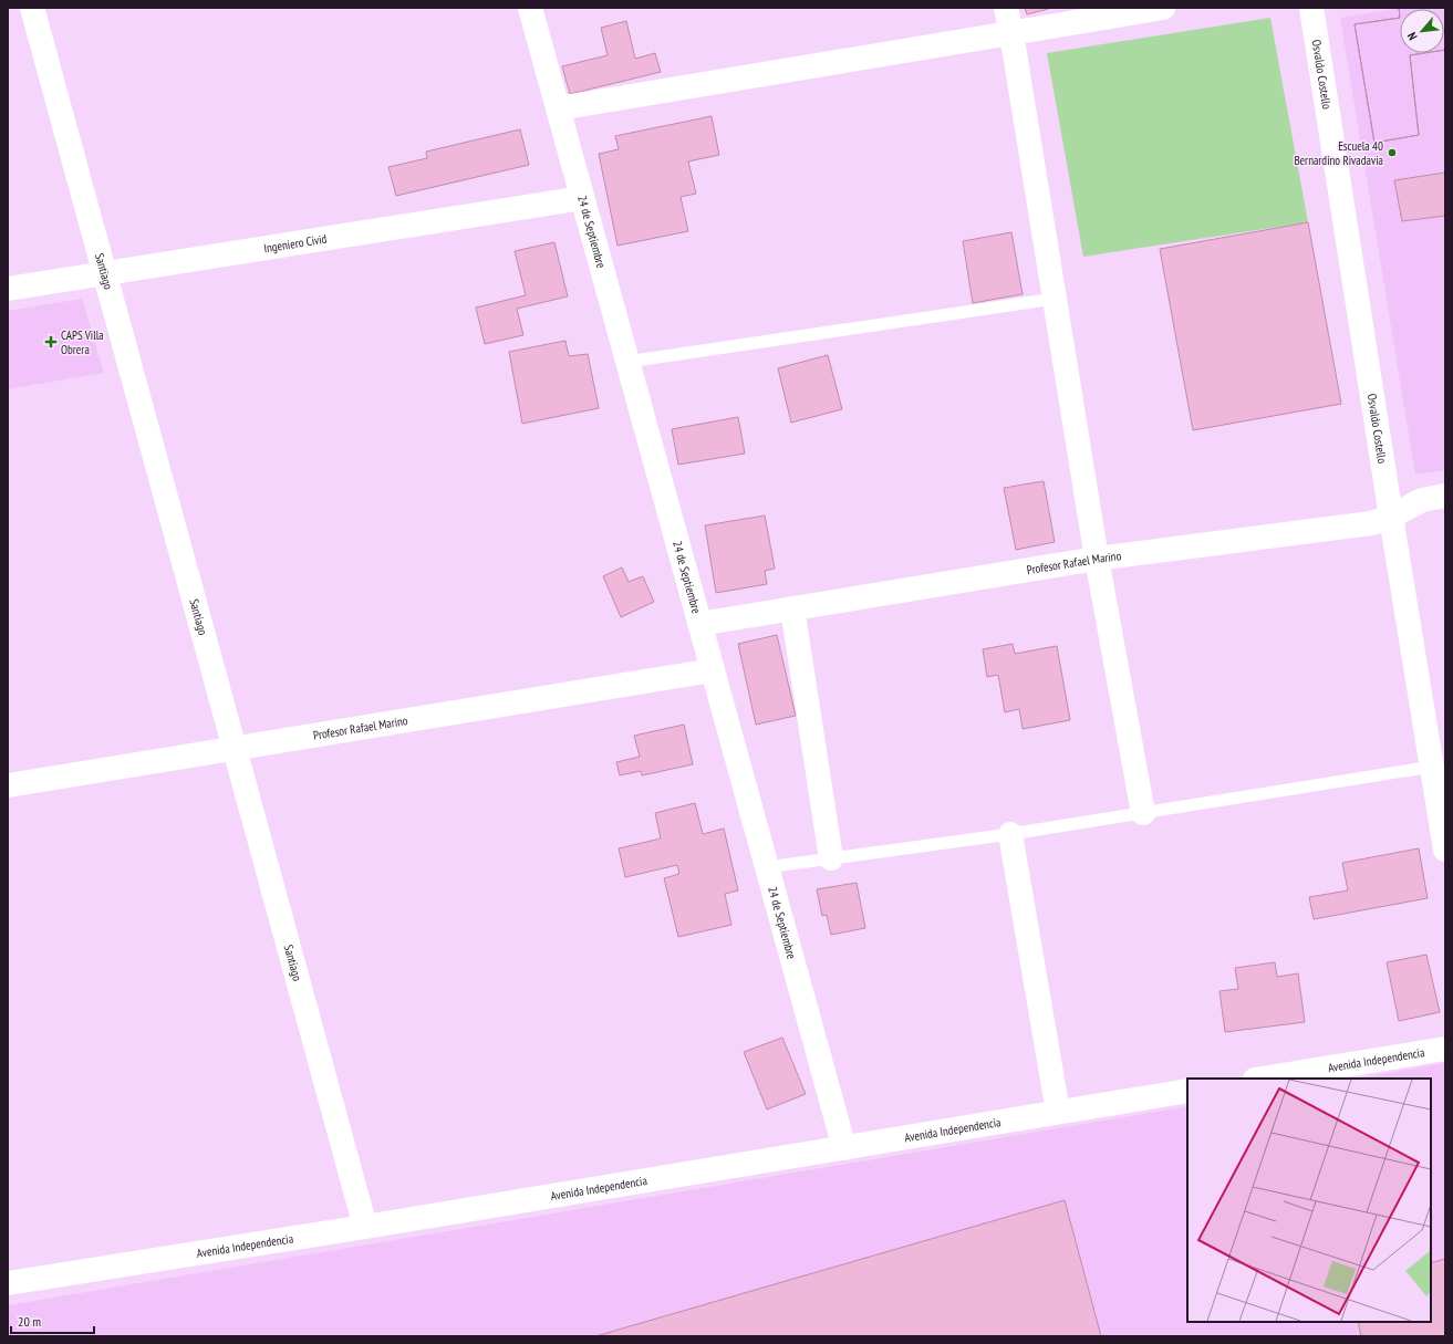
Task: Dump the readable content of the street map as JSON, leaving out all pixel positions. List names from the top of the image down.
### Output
{
  "streets": {
    "street": [
      "Osvaldo Costello",
      "24 de Septiembre",
      "Ingeniero Civid",
      "Santiago",
      "Profesor Rafael Marino",
      "Avenida Independencia"
    ]
  },
  "crossings": [
    ["Osvaldo Costello", "Profesor Rafael Marino"],
    ["24 de Septiembre", "Ingeniero Civid"],
    ["24 de Septiembre", "Profesor Rafael Marino"],
    ["24 de Septiembre", "Avenida Independencia"],
    ["Ingeniero Civid", "Santiago"],
    ["Santiago", "Profesor Rafael Marino"],
    ["Santiago", "Avenida Independencia"]
  ],
  "places": {
    "other": ["Escuela 40 Bernardino Rivadavia"],
    "health": ["CAPS Villa Obrera"]
  },
  "scale_bar": "20 m",
  "north": "bottom left"
}
